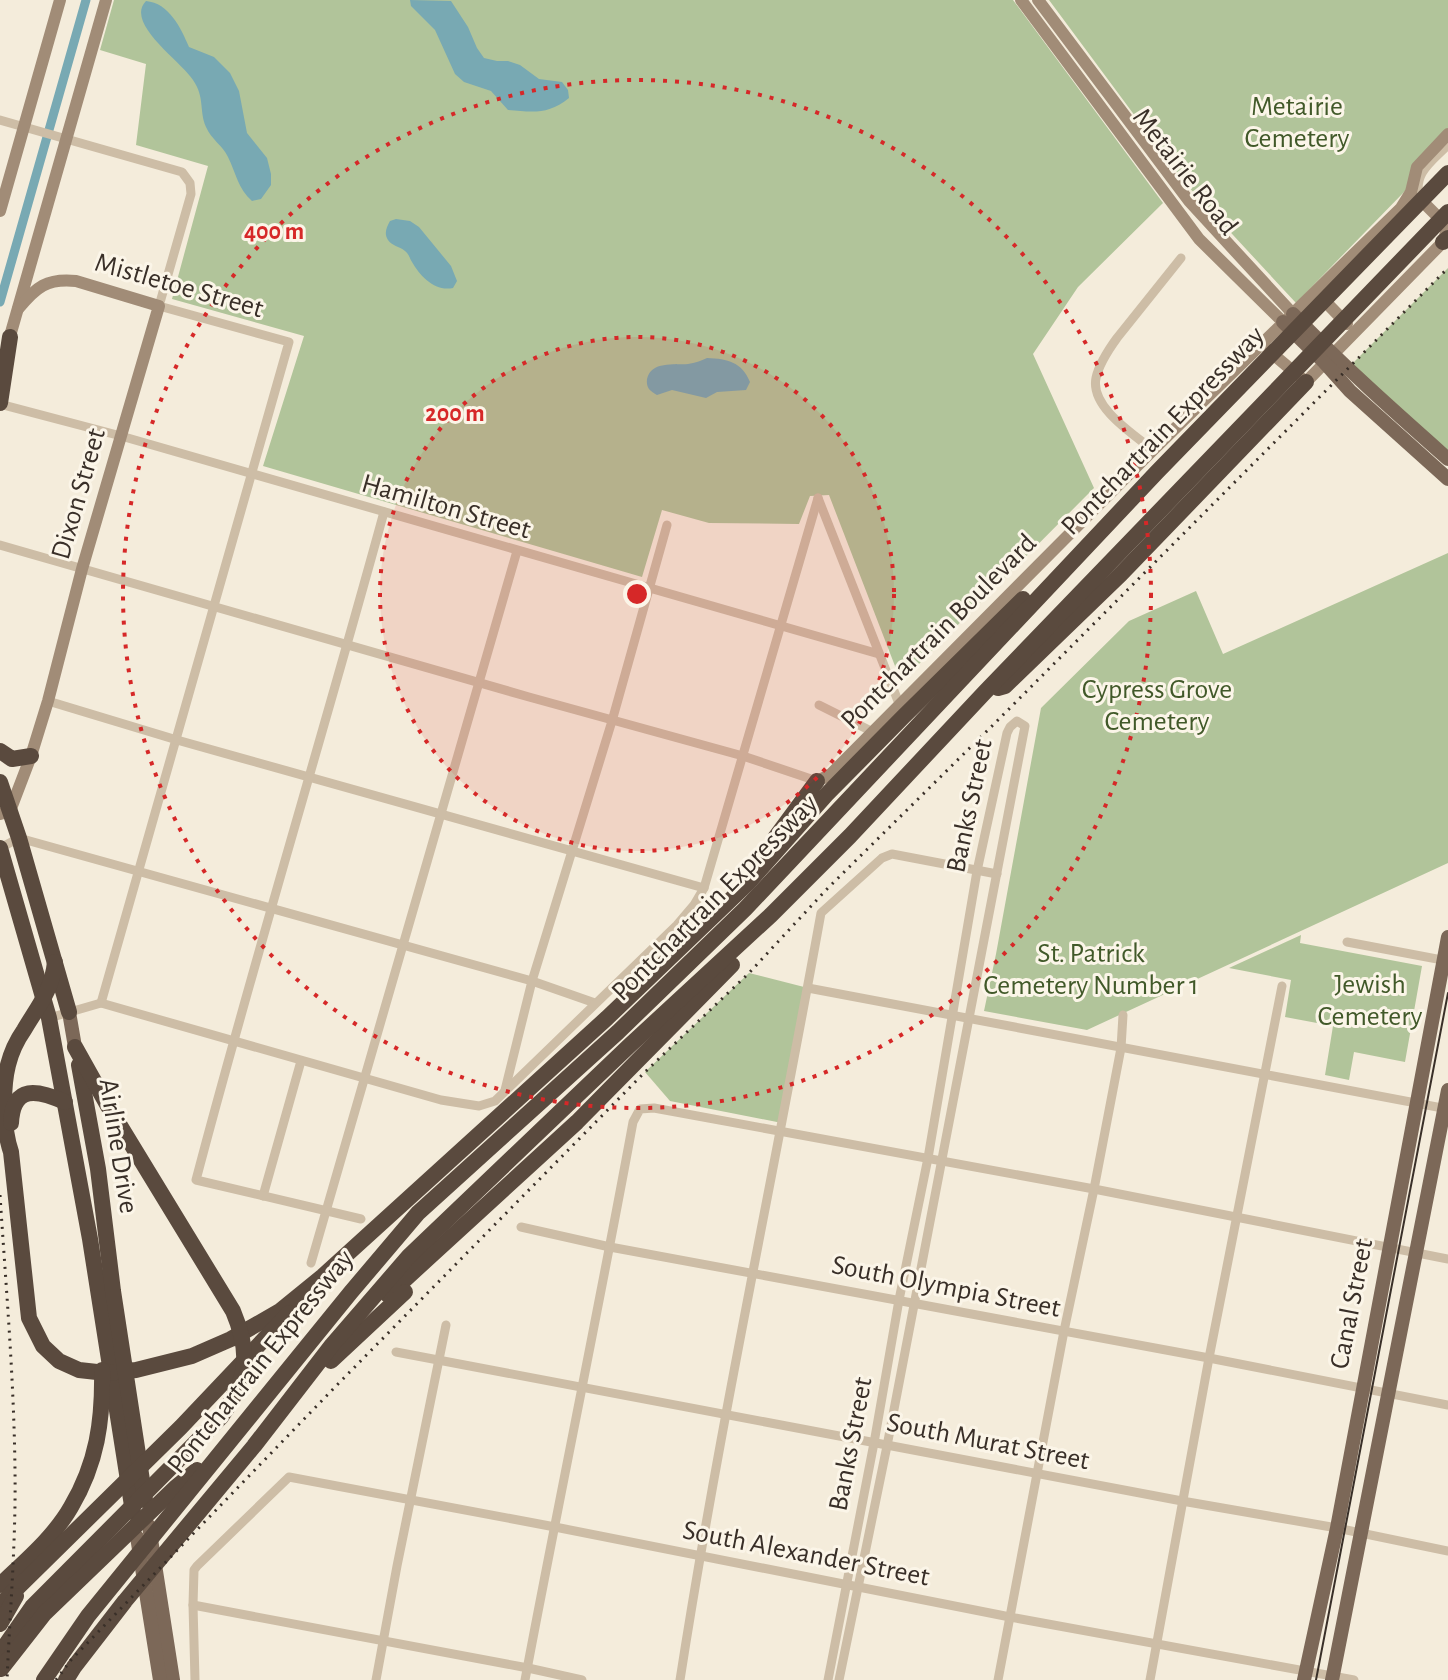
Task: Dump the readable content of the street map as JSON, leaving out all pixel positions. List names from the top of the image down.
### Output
{
  "streets": {
    "highway": ["Pontchartrain Expressway", "Airline Drive"],
    "main road": ["Metairie Road", "Canal Street"],
    "street": [
      "Mistletoe Street",
      "Dixon Street",
      "Hamilton Street",
      "Pontchartrain Boulevard",
      "Banks Street",
      "South Olympia Street",
      "South Murat Street",
      "South Alexander Street"
    ]
  },
  "crossings": [
    ["Metairie Road", "Pontchartrain Boulevard"],
    ["Mistletoe Street", "Dixon Street"],
    ["Mistletoe Street", "Hamilton Street"],
    ["Dixon Street", "Hamilton Street"],
    ["Dixon Street", "Airline Drive"],
    ["Banks Street", "South Olympia Street"],
    ["Banks Street", "South Murat Street"],
    ["Banks Street", "South Alexander Street"],
    ["South Olympia Street", "Canal Street"],
    ["Canal Street", "South Murat Street"],
    ["Canal Street", "South Alexander Street"]
  ],
  "parks": [
    "Metairie Cemetery",
    "Cypress Grove Cemetery",
    "St. Patrick Cemetery Number 1",
    "Jewish Cemetery"
  ],
  "rings": ["400 m", "200 m"]
}
